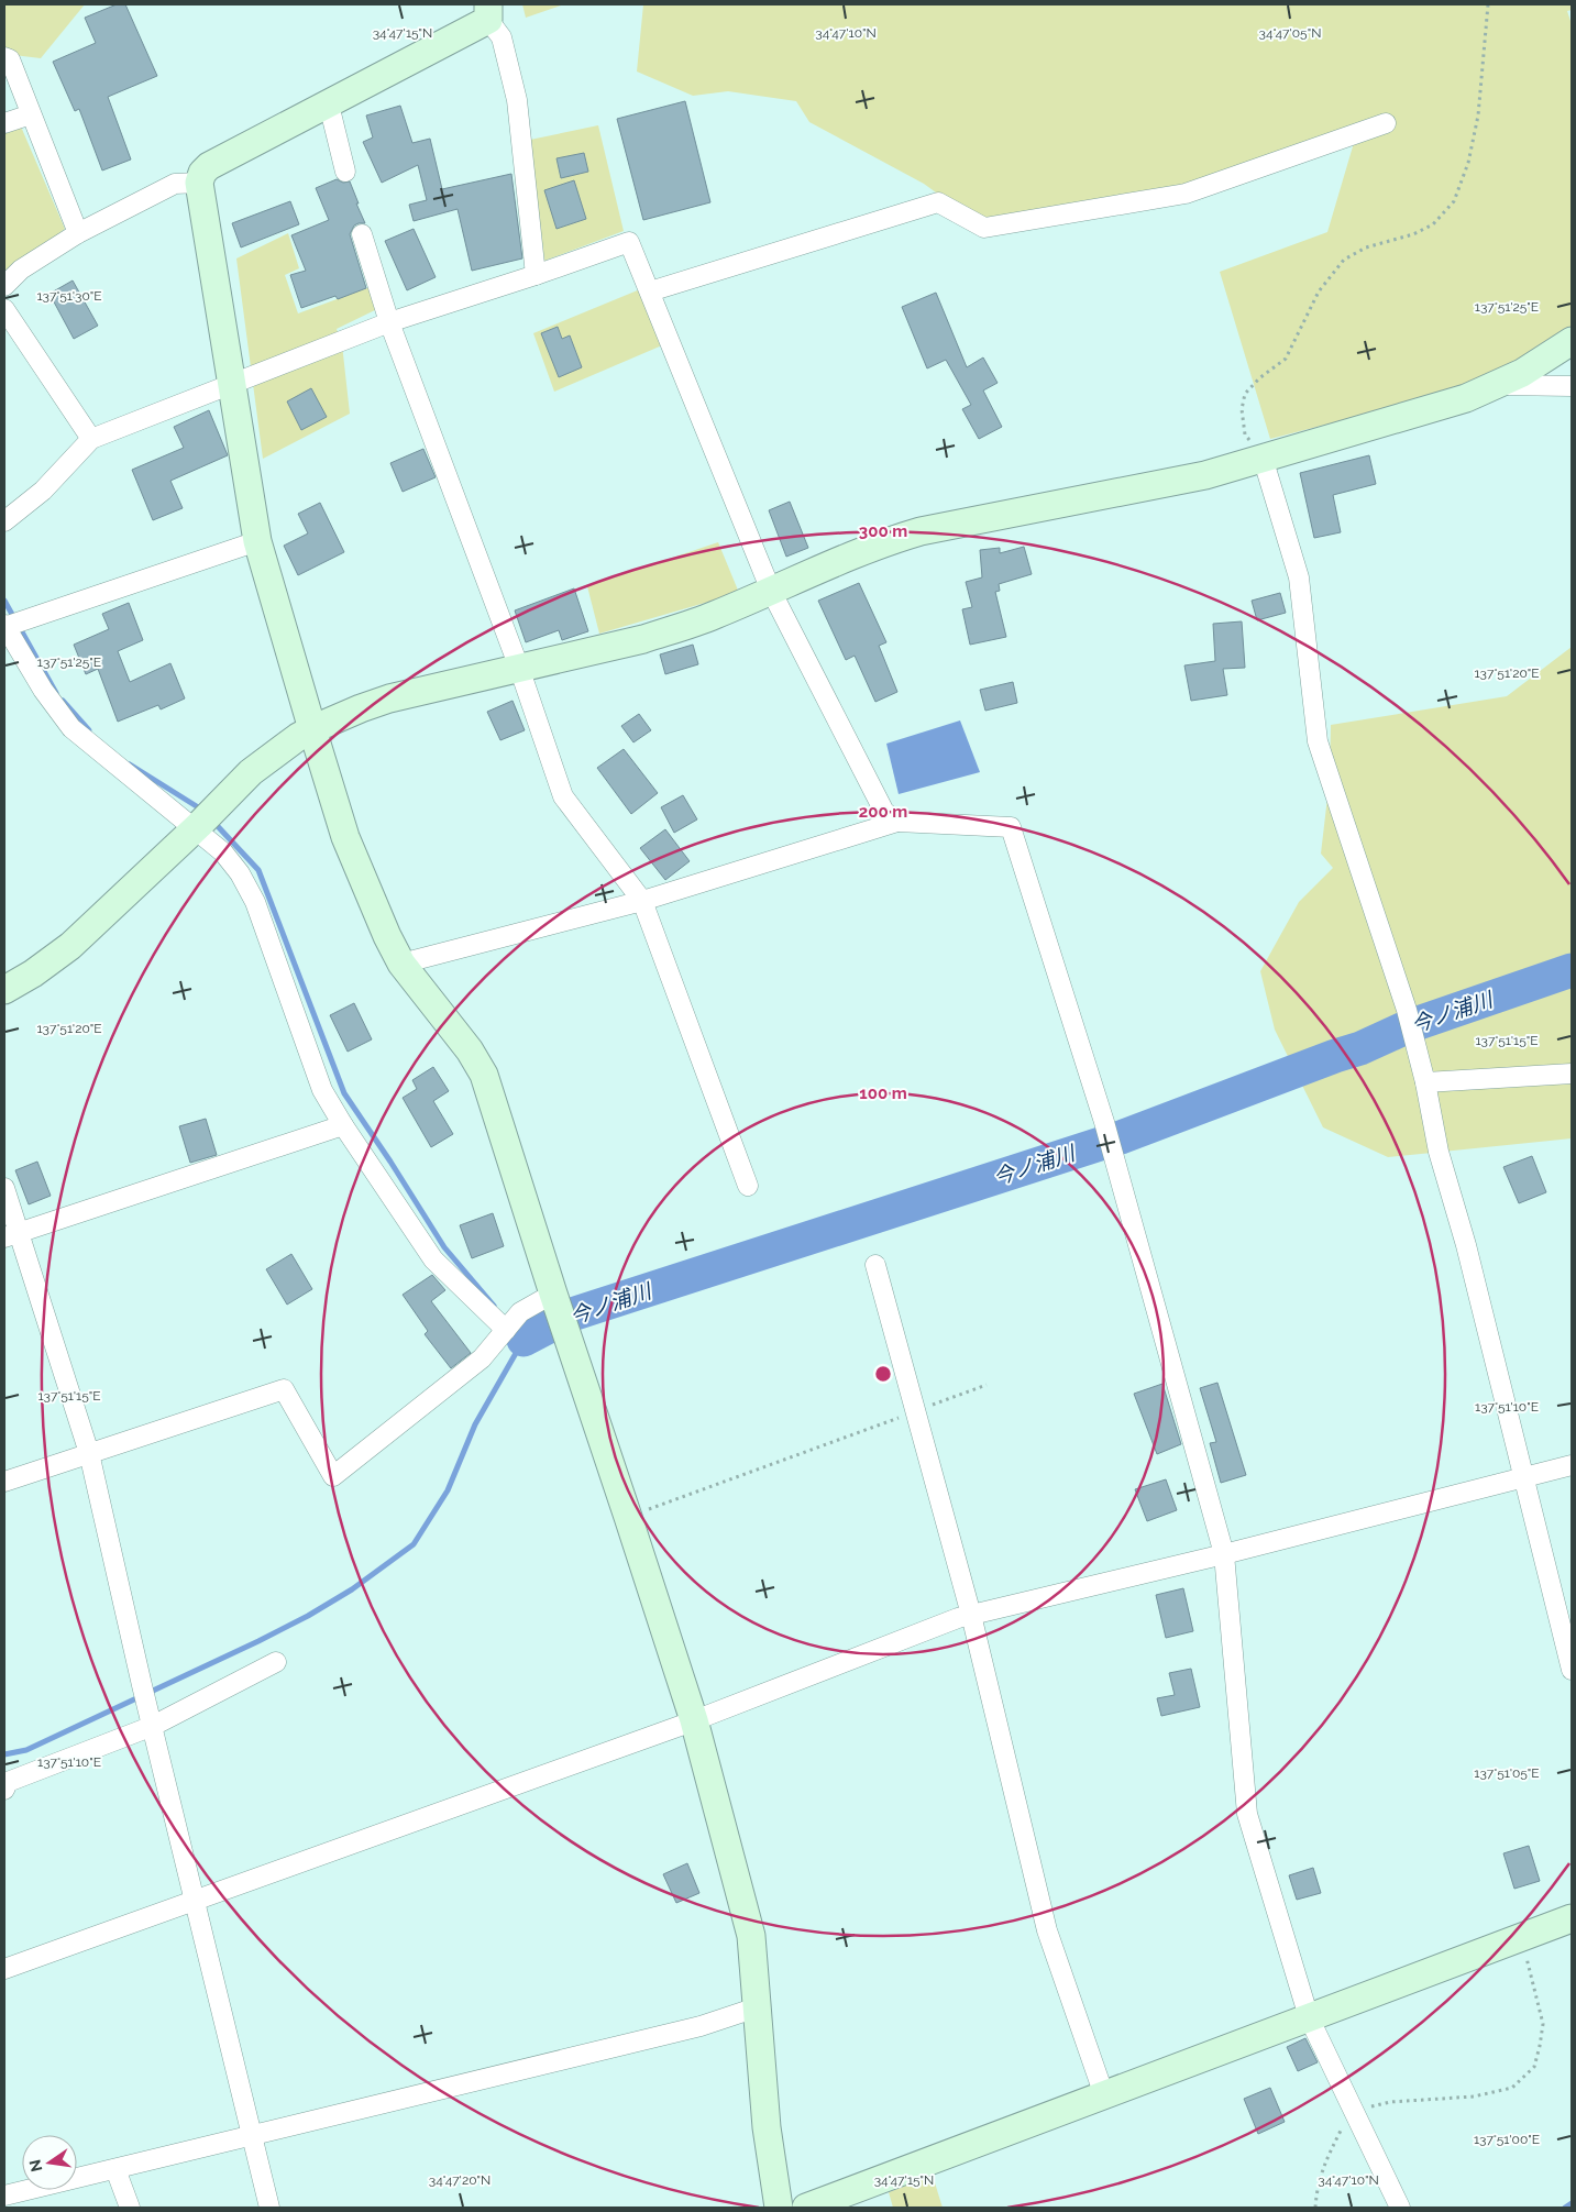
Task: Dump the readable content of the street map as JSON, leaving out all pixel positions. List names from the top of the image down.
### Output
{
  "water": ["今ノ浦川"],
  "north": "left",
  "coordinates": [
    "34°47'15\"N",
    "34°47'10\"N",
    "34°47'05\"N",
    "137°51'30\"E",
    "137°51'25\"E",
    "137°51'20\"E",
    "137°51'15\"E",
    "137°51'10\"E",
    "137°51'05\"E",
    "137°51'00\"E",
    "34°47'20\"N"
  ],
  "rings": ["300 m", "200 m", "100 m"]
}
